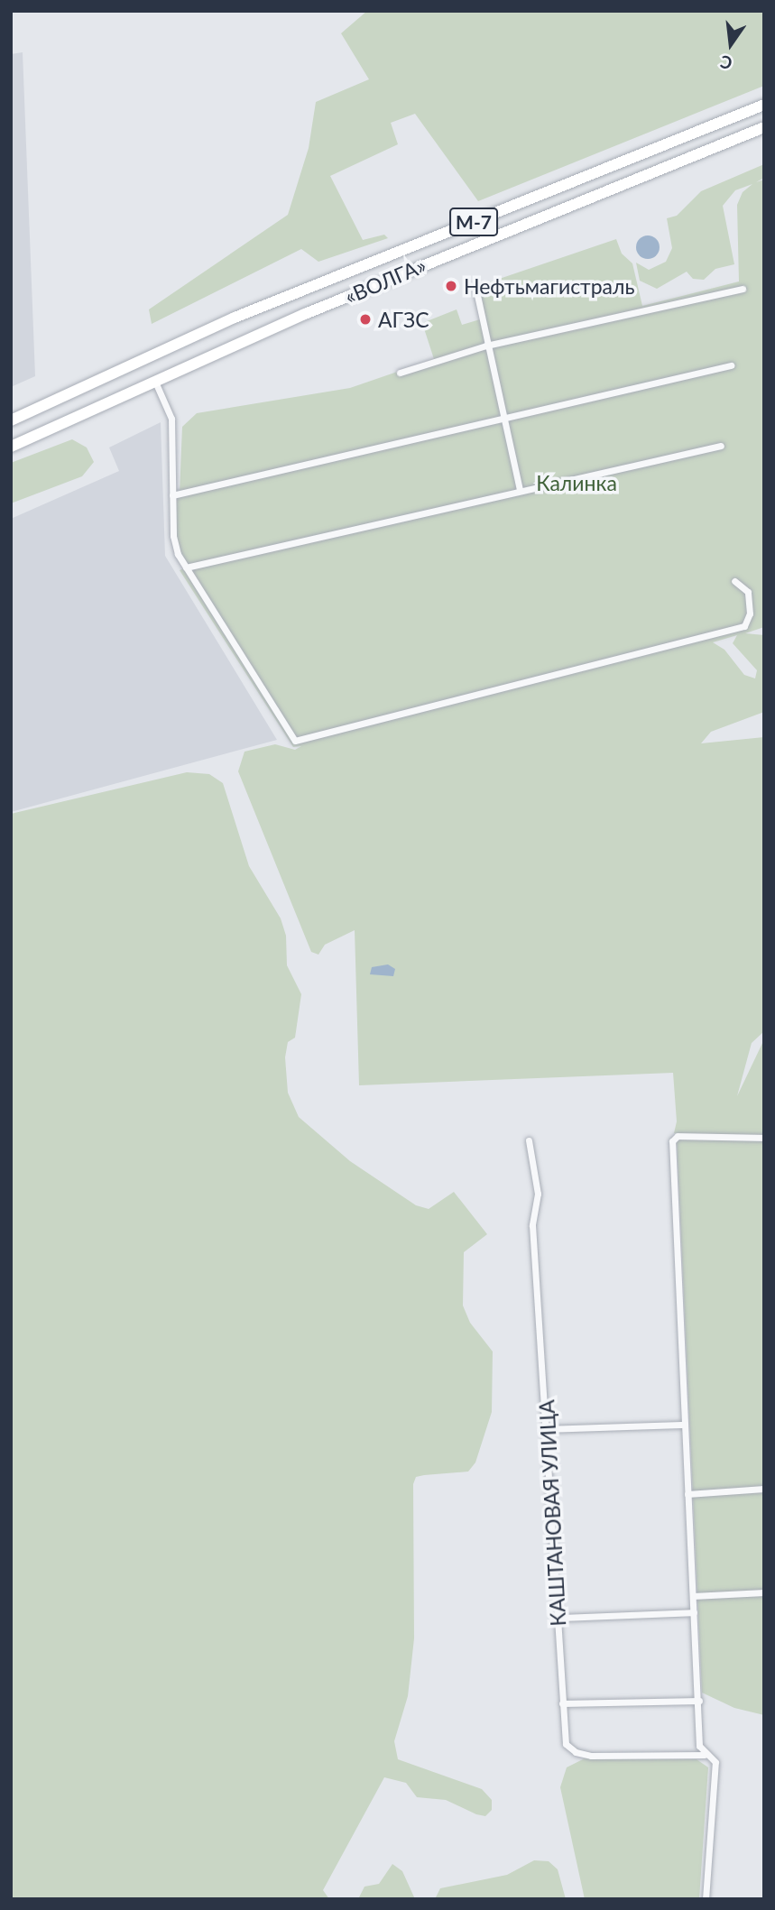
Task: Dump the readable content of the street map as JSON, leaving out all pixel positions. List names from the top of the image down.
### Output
{
  "streets": {
    "highway": ["М-7", "«ВОЛГА»"],
    "street": ["КАШТАНОВАЯ УЛИЦА"]
  },
  "parks": ["Калинка"],
  "places": ["Нефтьмагистраль", "АГЗС"],
  "north": "bottom"
}
